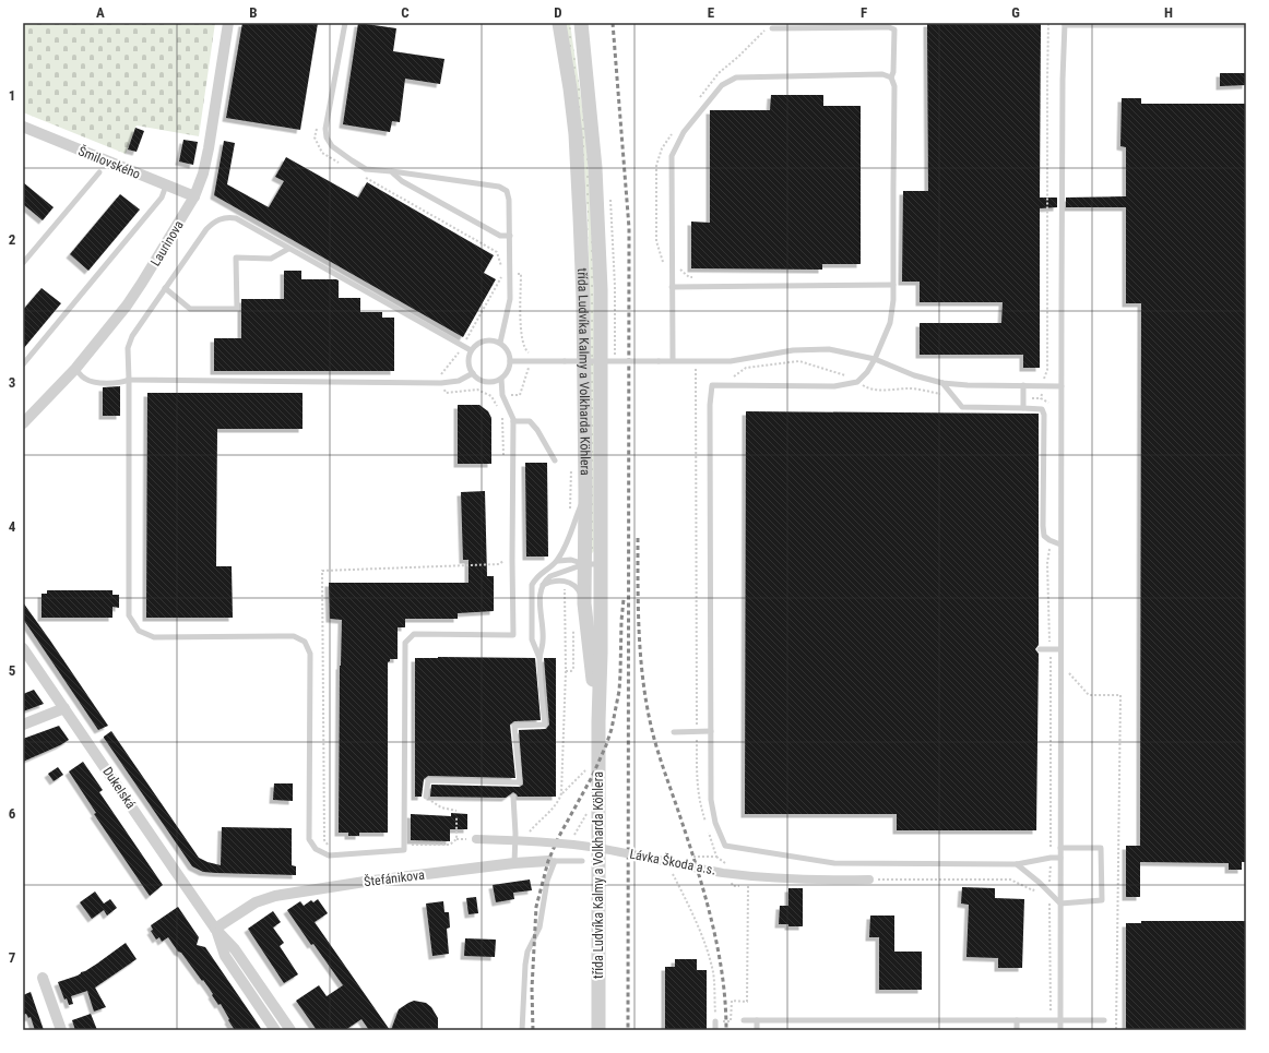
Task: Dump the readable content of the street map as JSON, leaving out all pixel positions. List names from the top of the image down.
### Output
{
  "streets": {
    "street": [
      "Šmilovského",
      "Laurinova",
      "třída Ludvíka Kalmy a Volkharda Köhlera",
      "Dukelská",
      "Lávka Škoda a.s.",
      "Štefánikova"
    ]
  },
  "crossings": [
    ["Šmilovského", "Laurinova"],
    ["Dukelská", "Štefánikova"]
  ],
  "grid": {
    "columns": [
      "A",
      "B",
      "C",
      "D",
      "E",
      "F",
      "G",
      "H"
    ],
    "rows": [
      "1",
      "2",
      "3",
      "4",
      "5",
      "6",
      "7"
    ]
  }
}
